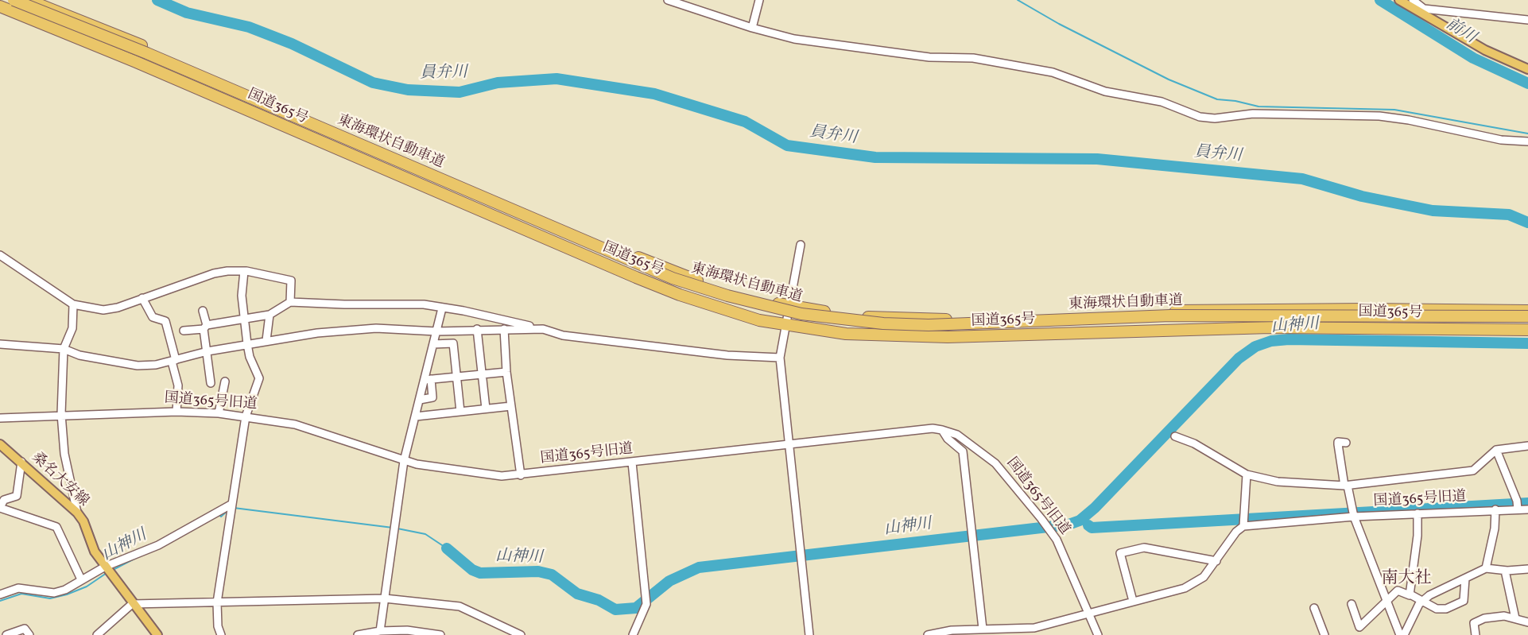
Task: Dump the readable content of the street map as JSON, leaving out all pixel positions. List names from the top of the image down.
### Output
{
  "streets": {
    "highway": ["国道365号", "東海環状自動車道"],
    "main road": ["桑名大安線"],
    "street": ["国道365号旧道"]
  },
  "districts": ["南大社"],
  "water": ["前川", "員弁川", "山神川"]
}
